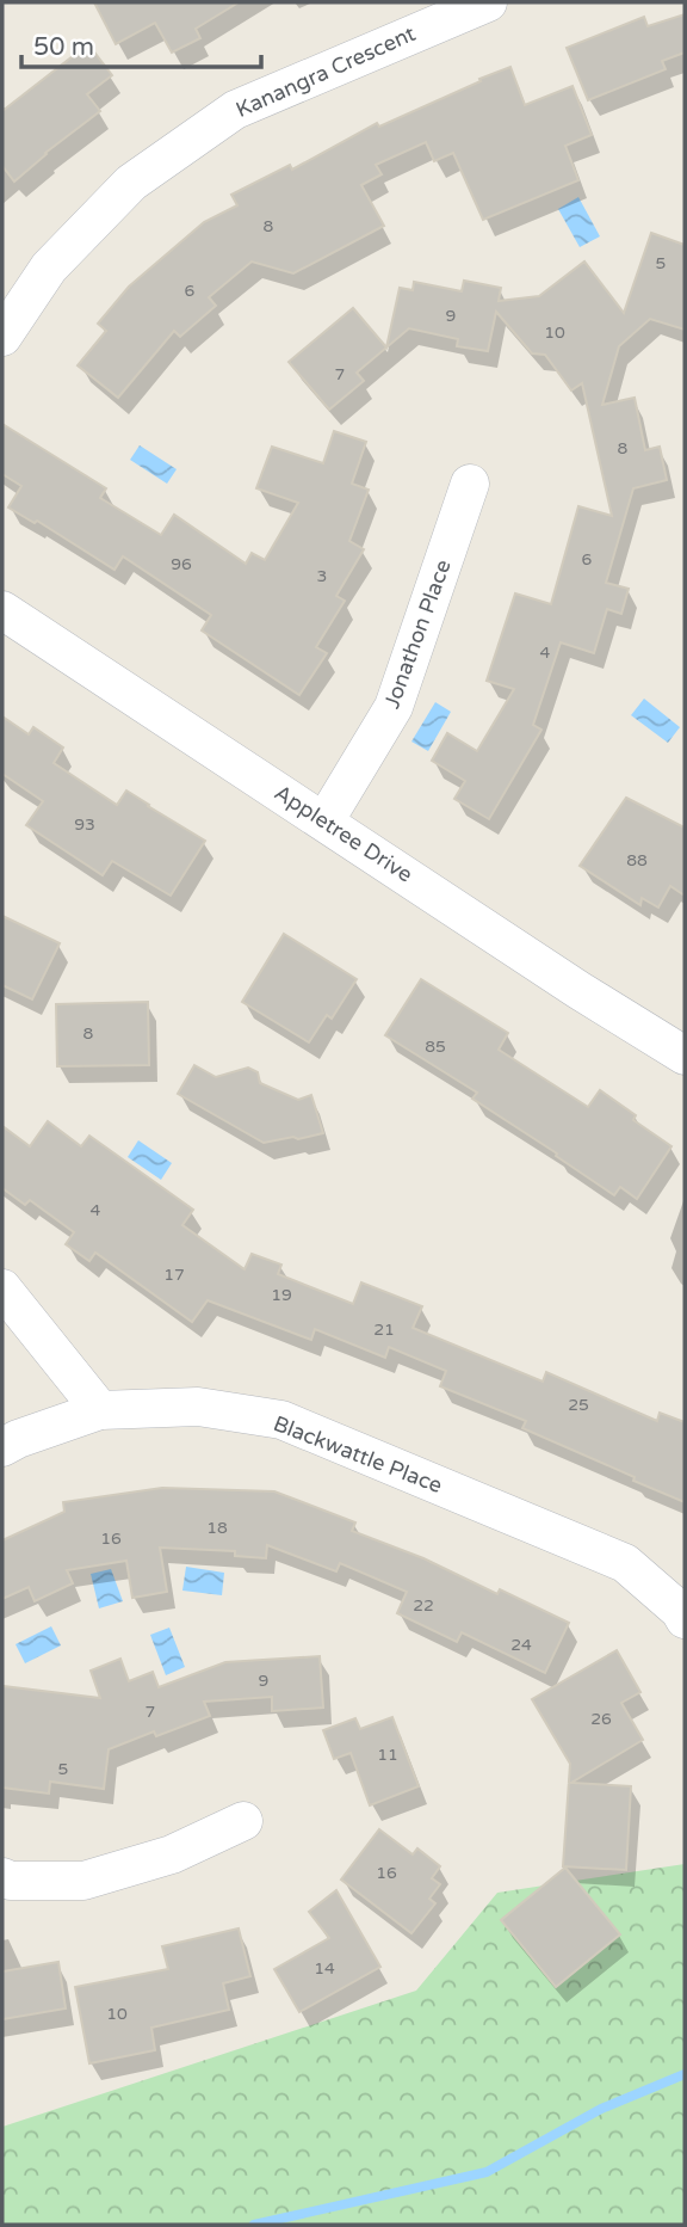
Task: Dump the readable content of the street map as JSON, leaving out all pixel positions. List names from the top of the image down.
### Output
{
  "streets": {
    "street": [
      "Kanangra Crescent",
      "Jonathon Place",
      "Appletree Drive",
      "Blackwattle Place"
    ]
  },
  "crossings": [
    ["Jonathon Place", "Appletree Drive"]
  ],
  "house_numbers": [
    "8",
    "5",
    "6",
    "9",
    "10",
    "7",
    "8",
    "6",
    "96",
    "3",
    "4",
    "93",
    "88",
    "8",
    "85",
    "4",
    "17",
    "19",
    "21",
    "25",
    "18",
    "16",
    "22",
    "24",
    "9",
    "7",
    "26",
    "11",
    "5",
    "16",
    "14",
    "10"
  ],
  "scale_bar": "50 m"
}
